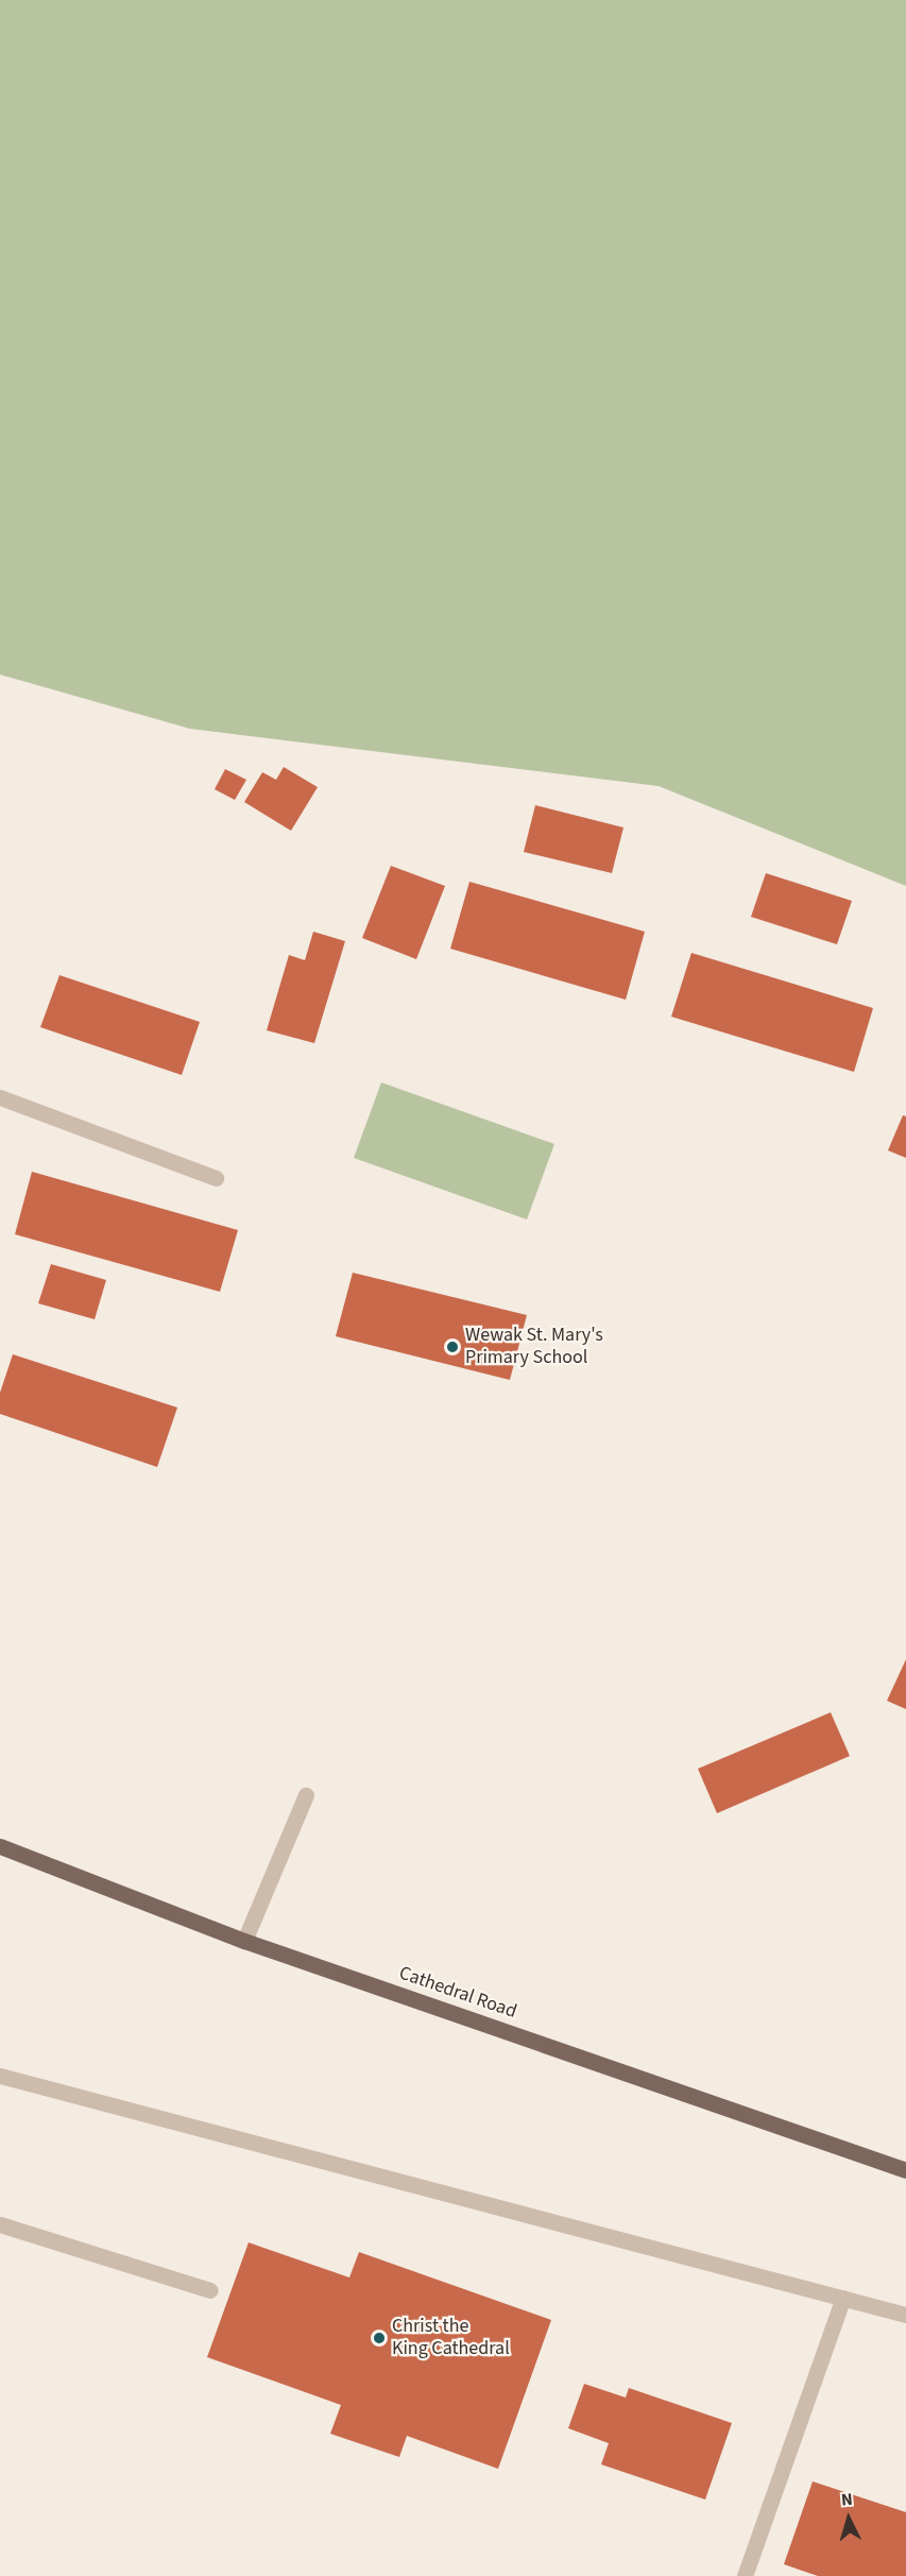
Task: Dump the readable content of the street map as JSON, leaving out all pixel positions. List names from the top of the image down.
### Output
{
  "streets": {
    "main road": ["Cathedral Road"]
  },
  "places": ["Wewak St. Mary's Primary School", "Christ the King Cathedral"],
  "north": "top"
}
